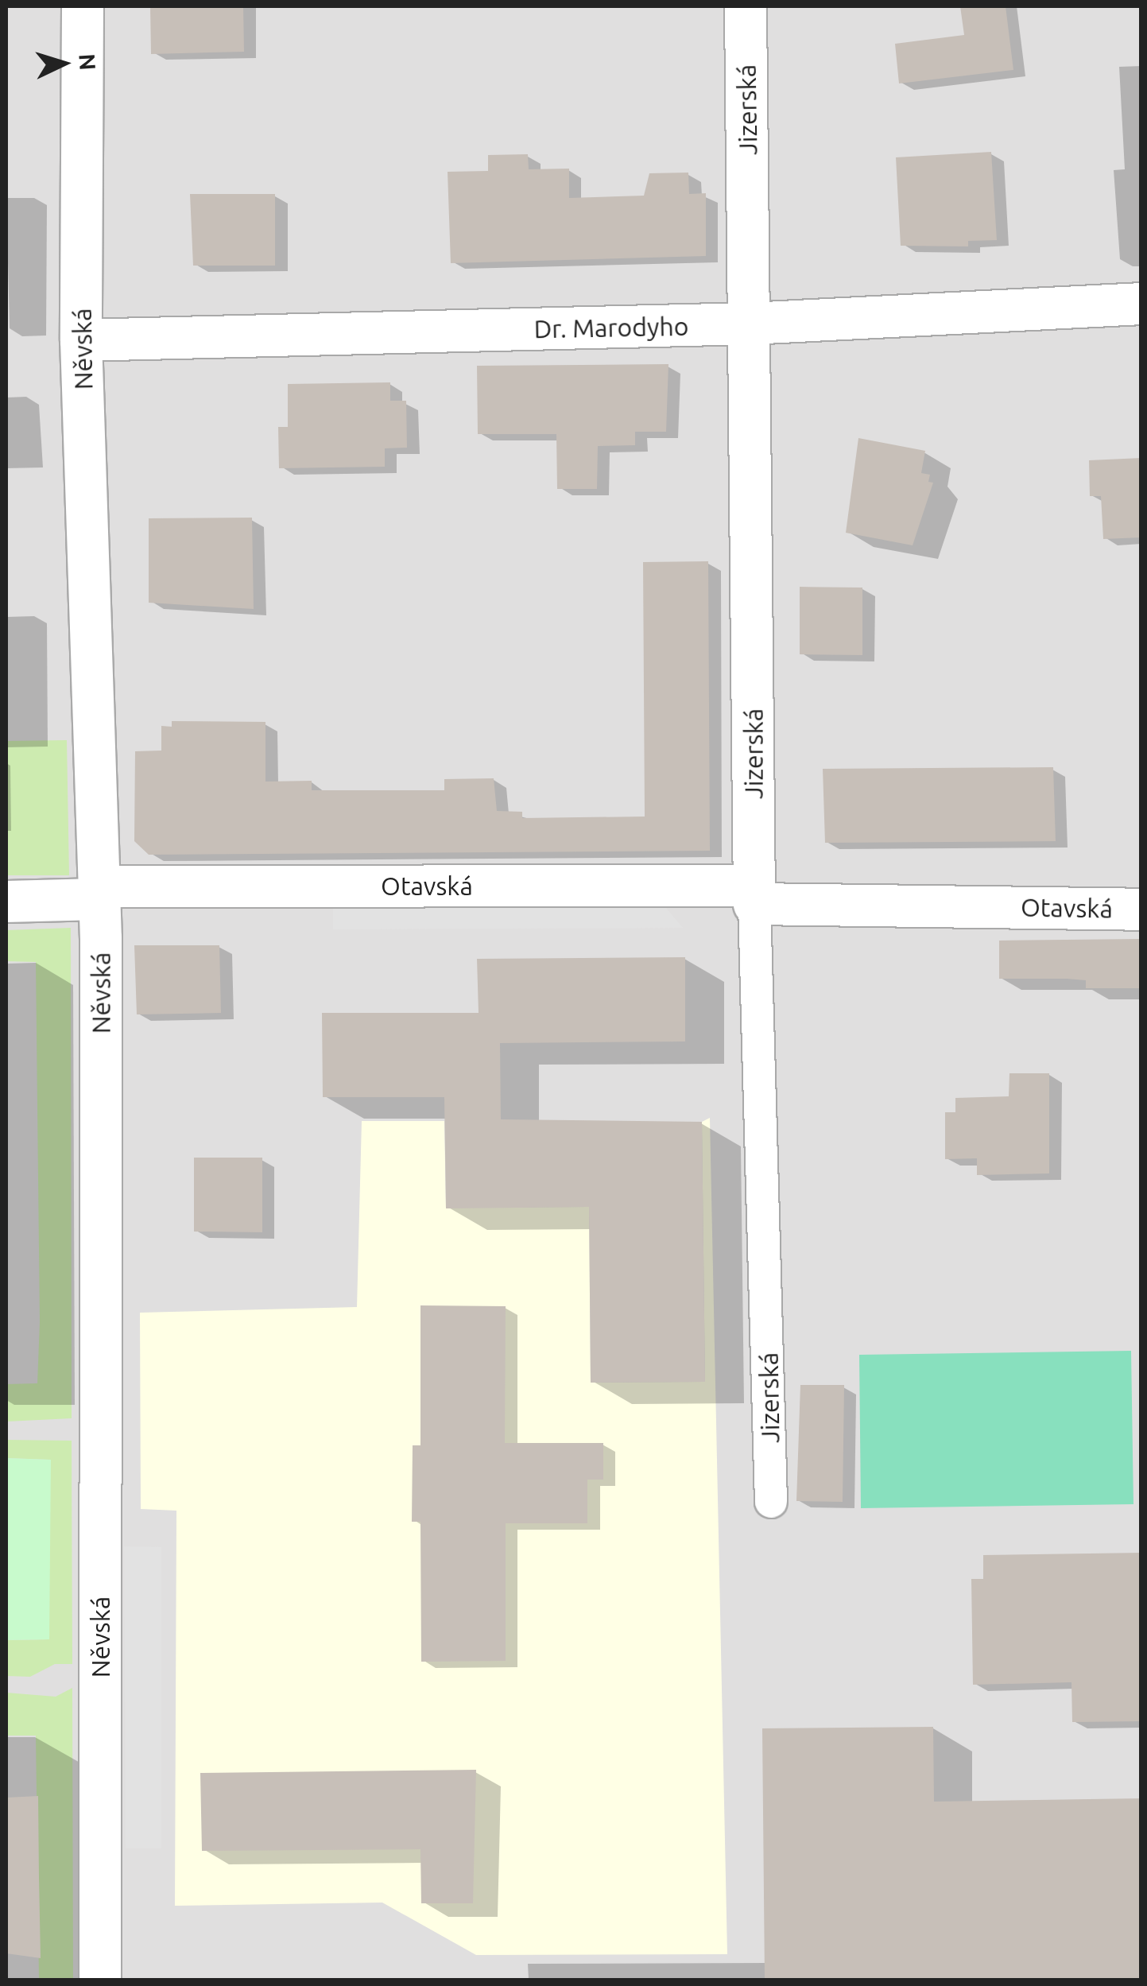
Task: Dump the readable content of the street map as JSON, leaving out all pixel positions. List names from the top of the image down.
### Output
{
  "streets": {
    "street": [
      "Jizerská",
      "Dr. Marodyho",
      "Něvská",
      "Otavská"
    ]
  },
  "crossings": [
    ["Jizerská", "Dr. Marodyho"],
    ["Jizerská", "Otavská"],
    ["Dr. Marodyho", "Něvská"],
    ["Něvská", "Otavská"]
  ],
  "north": "right"
}
